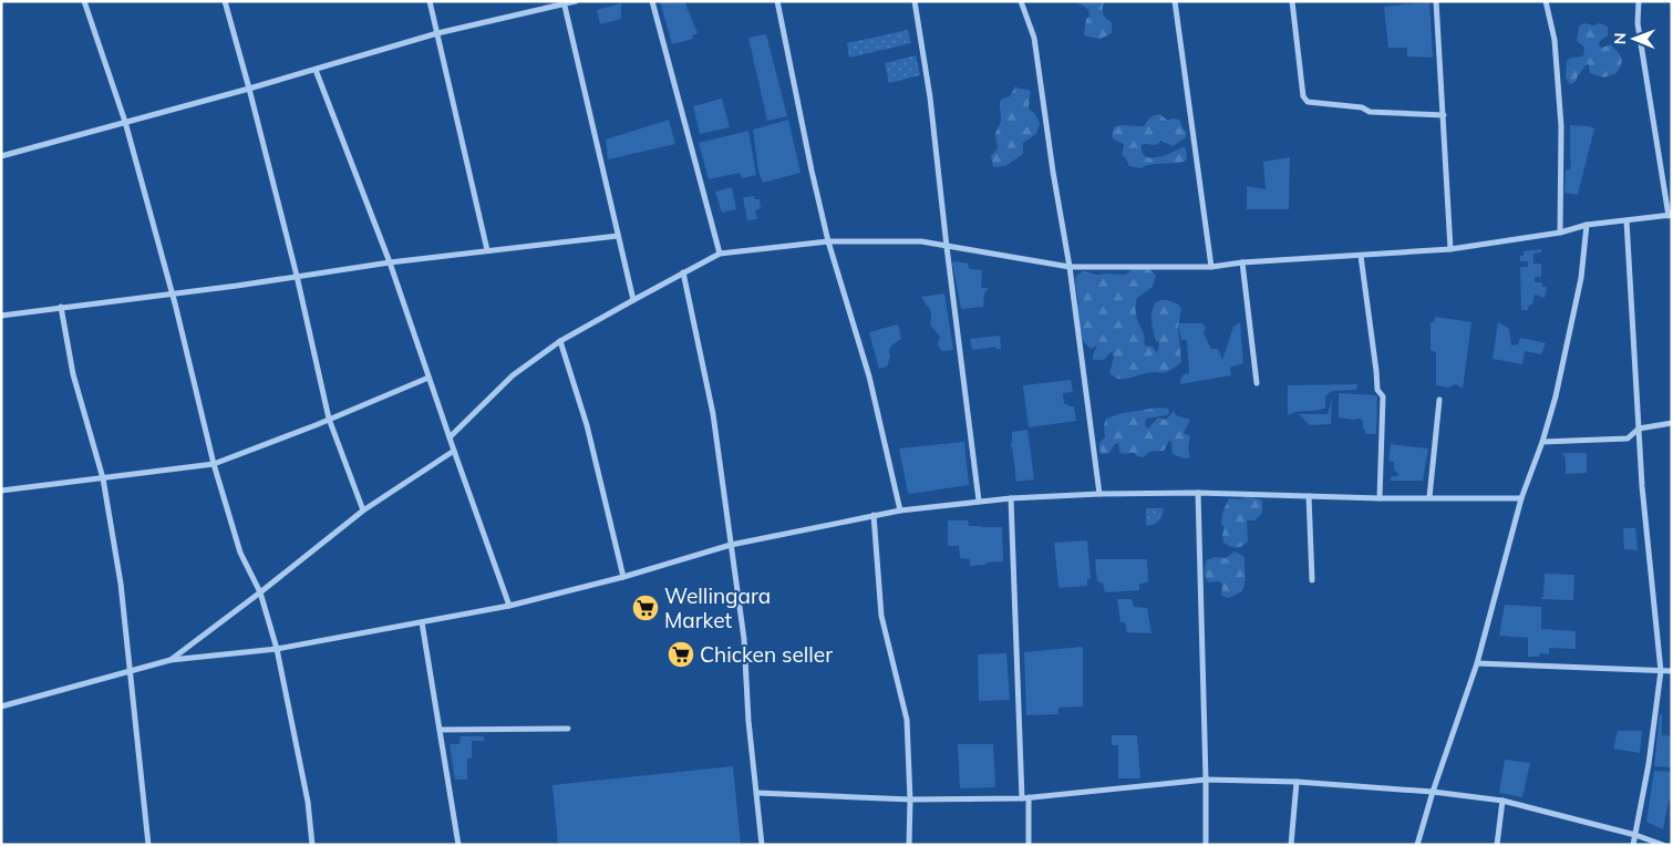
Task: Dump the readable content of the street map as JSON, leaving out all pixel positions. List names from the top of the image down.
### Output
{
  "places": {
    "supermarket": ["Wellingara Market", "Chicken seller"]
  },
  "north": "left"
}
